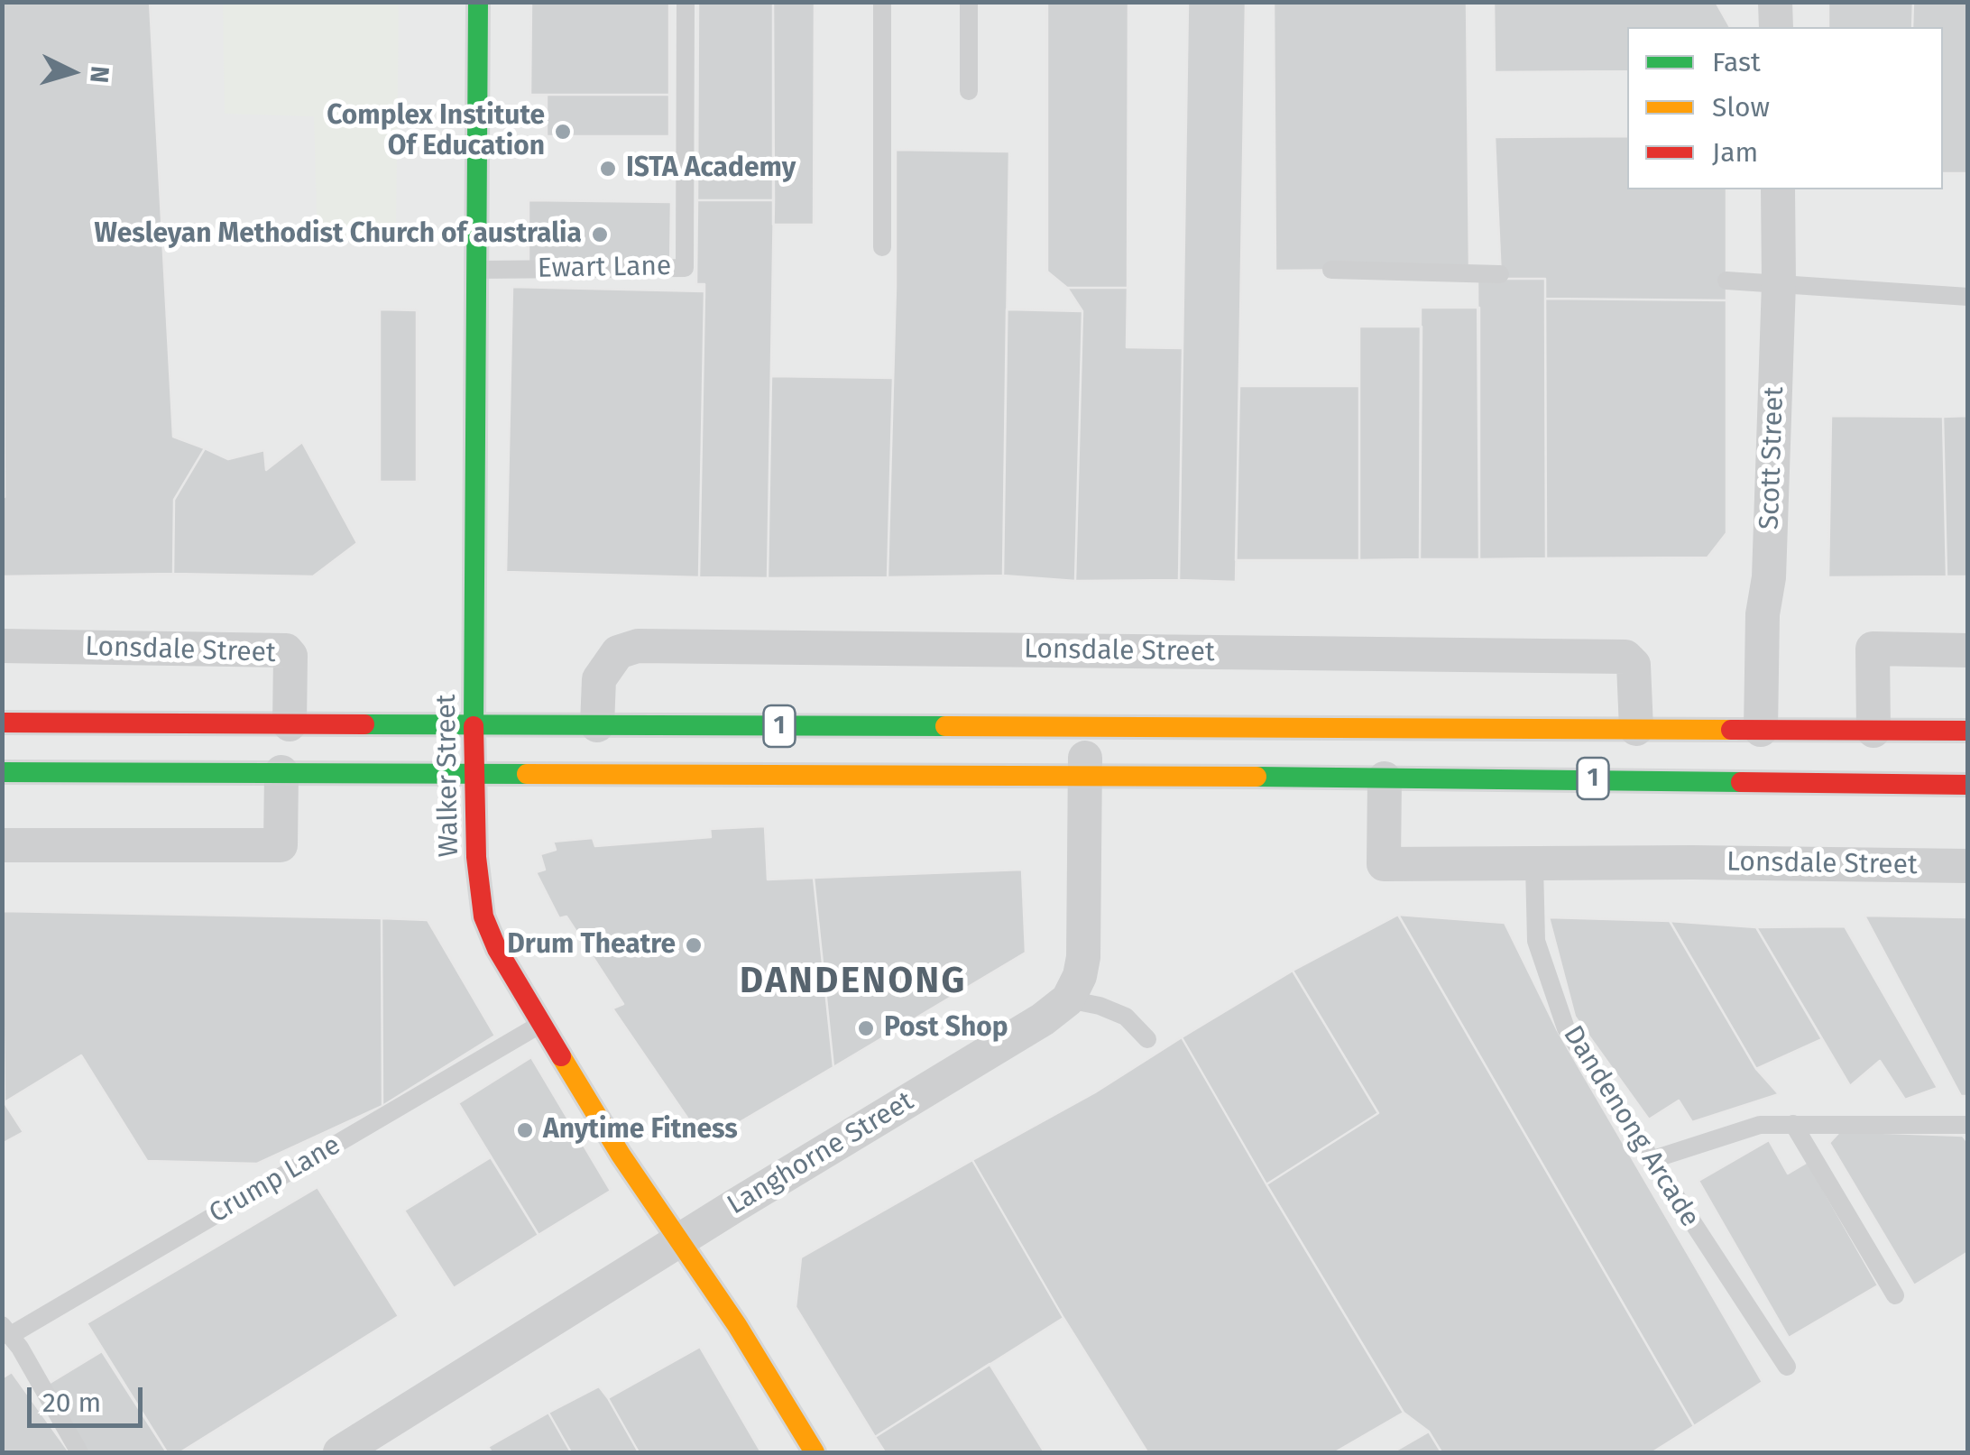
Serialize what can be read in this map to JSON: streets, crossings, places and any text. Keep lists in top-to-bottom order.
{
  "streets": {
    "main road": ["1", "Walker Street"],
    "street": ["Scott Street", "Lonsdale Street", "Langhorne Street"],
    "lane": ["Ewart Lane", "Dandenong Arcade", "Crump Lane"]
  },
  "crossings": [
    ["Ewart Lane", "Walker Street"],
    ["Scott Street", "1"],
    ["Lonsdale Street", "1"],
    ["Lonsdale Street", "Dandenong Arcade"],
    ["1", "Walker Street"],
    ["Walker Street", "Langhorne Street"],
    ["Walker Street", "Crump Lane"]
  ],
  "districts": ["DANDENONG"],
  "places": [
    "Complex Institute Of Education",
    "ISTA Academy",
    "Wesleyan Methodist Church of australia",
    "Drum Theatre",
    "Post Shop",
    "Anytime Fitness"
  ],
  "legend": ["Fast", "Slow", "Jam"],
  "scale_bar": "20 m",
  "north": "right"
}
